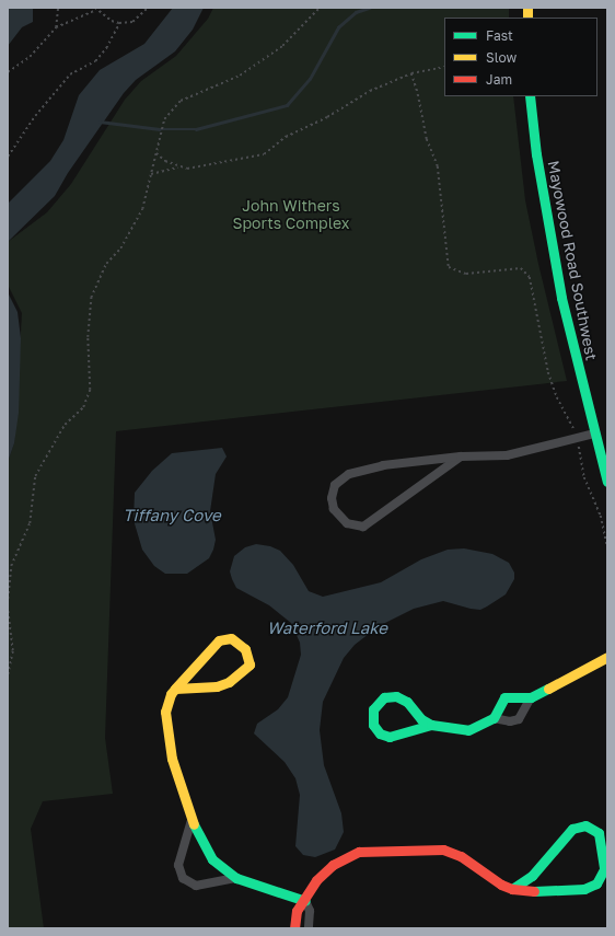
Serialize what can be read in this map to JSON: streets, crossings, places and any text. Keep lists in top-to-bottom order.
{
  "streets": {
    "street": ["Mayowood Road Southwest"]
  },
  "water": ["Tiffany Cove", "Waterford Lake"],
  "parks": ["John Withers Sports Complex"],
  "legend": ["Fast", "Slow", "Jam"]
}
